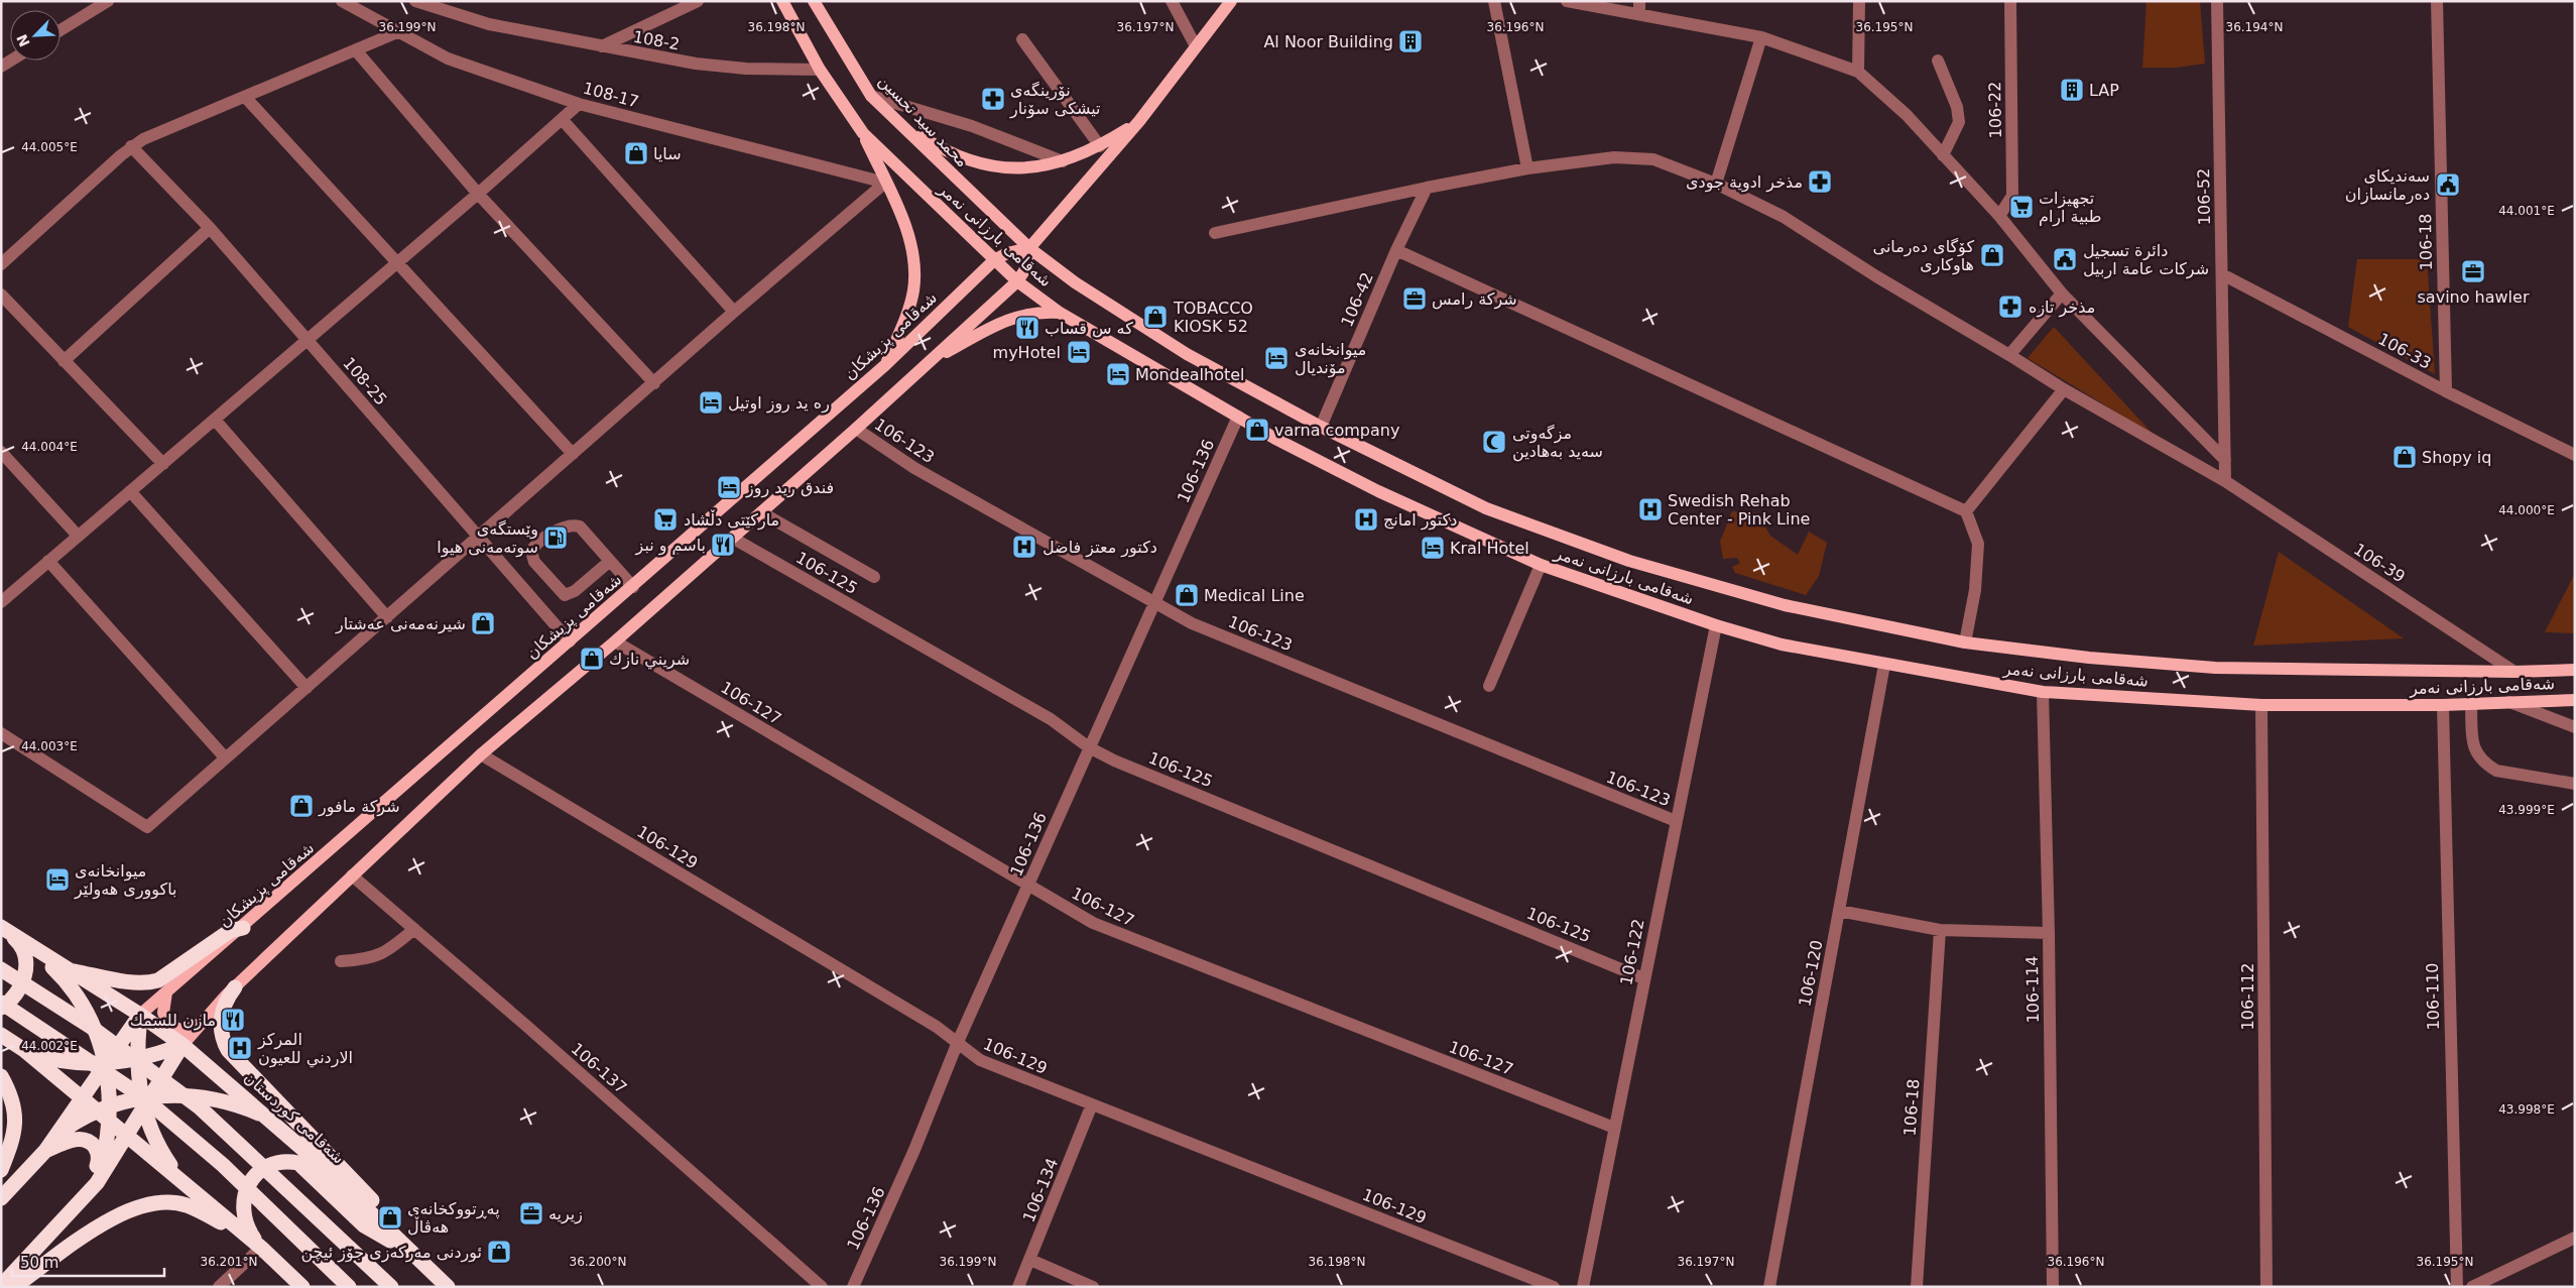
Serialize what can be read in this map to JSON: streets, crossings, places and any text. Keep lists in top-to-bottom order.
{
  "streets": {
    "highway": ["شەقامی کوردستان"],
    "main road": ["محمد سید تحسین", "شەقامی بارزانی نەمر", "شەقامی پزیشکان"],
    "street": [
      "108-2",
      "108-17",
      "106-22",
      "106-52",
      "106-18",
      "106-42",
      "106-33",
      "108-25",
      "106-123",
      "106-136",
      "106-39",
      "106-125",
      "106-127",
      "106-129",
      "106-122",
      "106-120",
      "106-114",
      "106-112",
      "106-110",
      "106-137",
      "106-134"
    ]
  },
  "crossings": [
    ["108-2", "شەقامی بارزانی نەمر"],
    ["محمد سید تحسین", "شەقامی بارزانی نەمر"],
    ["محمد سید تحسین", "شەقامی پزیشکان"],
    ["106-52", "106-33"],
    ["106-52", "106-39"],
    ["شەقامی بارزانی نەمر", "106-42"],
    ["شەقامی بارزانی نەمر", "شەقامی پزیشکان"],
    ["شەقامی بارزانی نەمر", "106-136"],
    ["شەقامی بارزانی نەمر", "106-39"],
    ["شەقامی بارزانی نەمر", "106-122"],
    ["شەقامی بارزانی نەمر", "106-120"],
    ["شەقامی بارزانی نەمر", "106-114"],
    ["شەقامی بارزانی نەمر", "106-112"],
    ["شەقامی بارزانی نەمر", "106-110"],
    ["106-18", "106-33"],
    ["106-42", "106-39"],
    ["شەقامی پزیشکان", "108-25"],
    ["شەقامی پزیشکان", "شەقامی کوردستان"],
    ["106-123", "106-136"],
    ["106-123", "106-122"],
    ["106-136", "106-125"],
    ["106-136", "106-127"],
    ["106-136", "106-129"],
    ["106-125", "106-122"],
    ["106-127", "106-122"],
    ["106-129", "106-134"]
  ],
  "places": {
    "building": ["Al Noor Building", "LAP"],
    "pharmacy": ["نۆرینگەی تیشکی سۆنار", "مذخر ادوية جودى", "مذخر تازه"],
    "shop": [
      "سايا",
      "کۆگای دەرمانی هاوکاری",
      "TOBACCO KIOSK 52",
      "varna company",
      "Shopy iq",
      "Medical Line",
      "شیرنەمەنی عەشتار",
      "شريني نازك",
      "شركة مافور",
      "پەڕتووکخانەی هەڤاڵ",
      "ئوردنی مەرکەزی جۆز ئیچن"
    ],
    "public building": ["سەندیکای دەرمانسازان", "دائرة تسجيل شركات عامة اربيل"],
    "supermarket": ["تجهيزات طبية ارام", "مارکێتی دڵشاد"],
    "office": ["savino hawler", "شركة رامس", "زیریە"],
    "restaurant": ["كه س قساب", "باسم و نبز", "مازن للسمك"],
    "hotel": [
      "myHotel",
      "میوانخانەی مۆندیال",
      "Mondealhotel",
      "ره يد روز اوتيل",
      "فندق ريد روز",
      "Kral Hotel",
      "میوانخانەی باکووری هەولێر"
    ],
    "mosque": ["مزگەوتی سەید بەهادین"],
    "hospital": [
      "Swedish Rehab Center - Pink Line",
      "دكتور امانج",
      "دكتور معتز فاضل",
      "المركز الاردني للعيون"
    ],
    "fuel station": ["وێستگەی سوتەمەنی هیوا"]
  },
  "scale_bar": "50 m",
  "north": "bottom left",
  "coordinates": [
    "36.199°N",
    "36.198°N",
    "36.197°N",
    "36.196°N",
    "36.195°N",
    "36.194°N",
    "44.005°E",
    "44.001°E",
    "44.004°E",
    "44.000°E",
    "44.003°E",
    "43.999°E",
    "44.002°E",
    "43.998°E",
    "36.201°N",
    "36.200°N"
  ]
}
